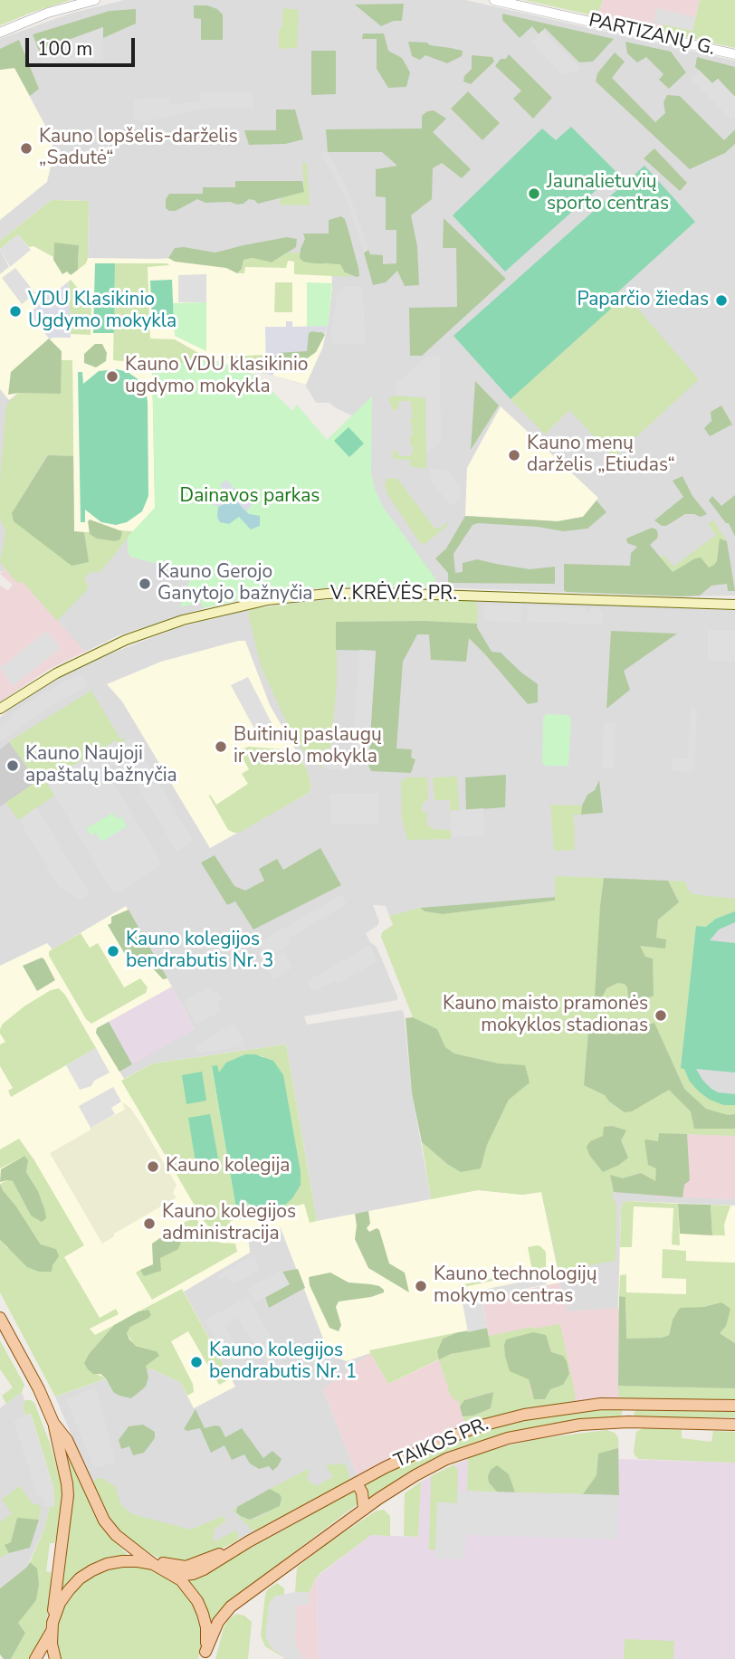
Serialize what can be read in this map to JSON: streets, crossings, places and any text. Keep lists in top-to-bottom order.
{
  "streets": {
    "main road": ["V. KRĖVĖS PR.", "TAIKOS PR."],
    "street": ["PARTIZANŲ G."]
  },
  "parks": ["Dainavos parkas"],
  "places": [
    "Kauno lopšelis-darželis „Sadutė“",
    "Jaunalietuvių sporto centras",
    "Paparčio žiedas",
    "VDU Klasikinio Ugdymo mokykla",
    "Kauno VDU klasikinio ugdymo mokykla",
    "Kauno menų darželis „Etiudas“",
    "Kauno Gerojo Ganytojo bažnyčia",
    "Buitinių paslaugų ir verslo mokykla",
    "Kauno Naujoji apaštalų bažnyčia",
    "Kauno kolegijos bendrabutis Nr. 3",
    "Kauno maisto pramonės mokyklos stadionas",
    "Kauno kolegija",
    "Kauno kolegijos administracija",
    "Kauno technologijų mokymo centras",
    "Kauno kolegijos bendrabutis Nr. 1"
  ],
  "scale_bar": "100 m"
}
